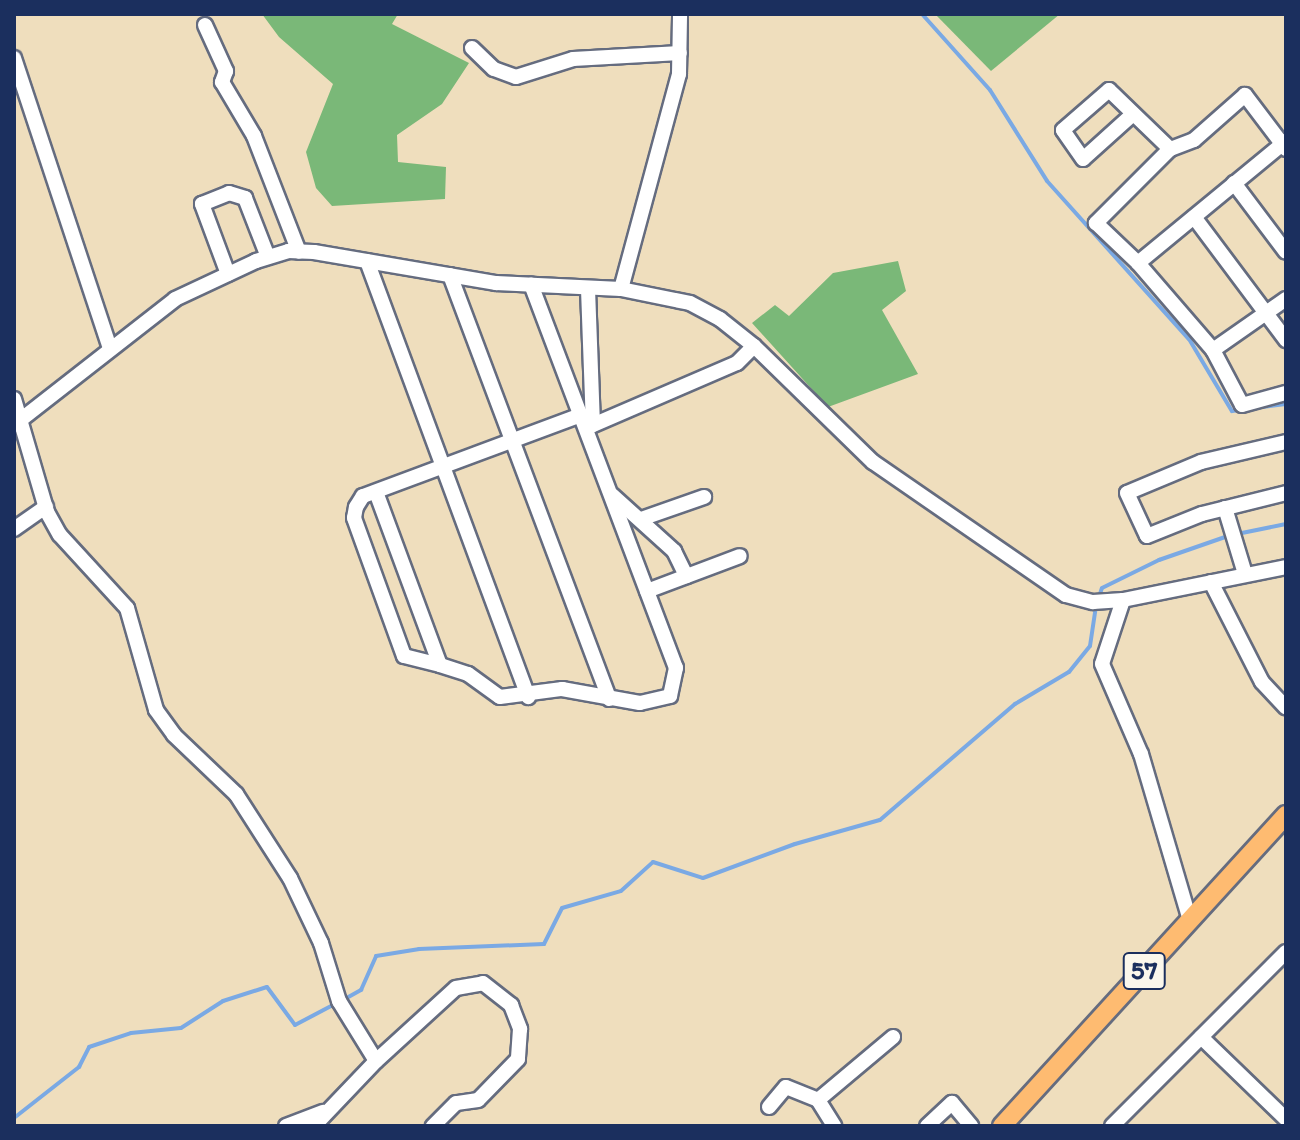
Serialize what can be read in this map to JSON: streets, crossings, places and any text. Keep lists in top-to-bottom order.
{
  "streets": {
    "main road": ["57"]
  }
}
